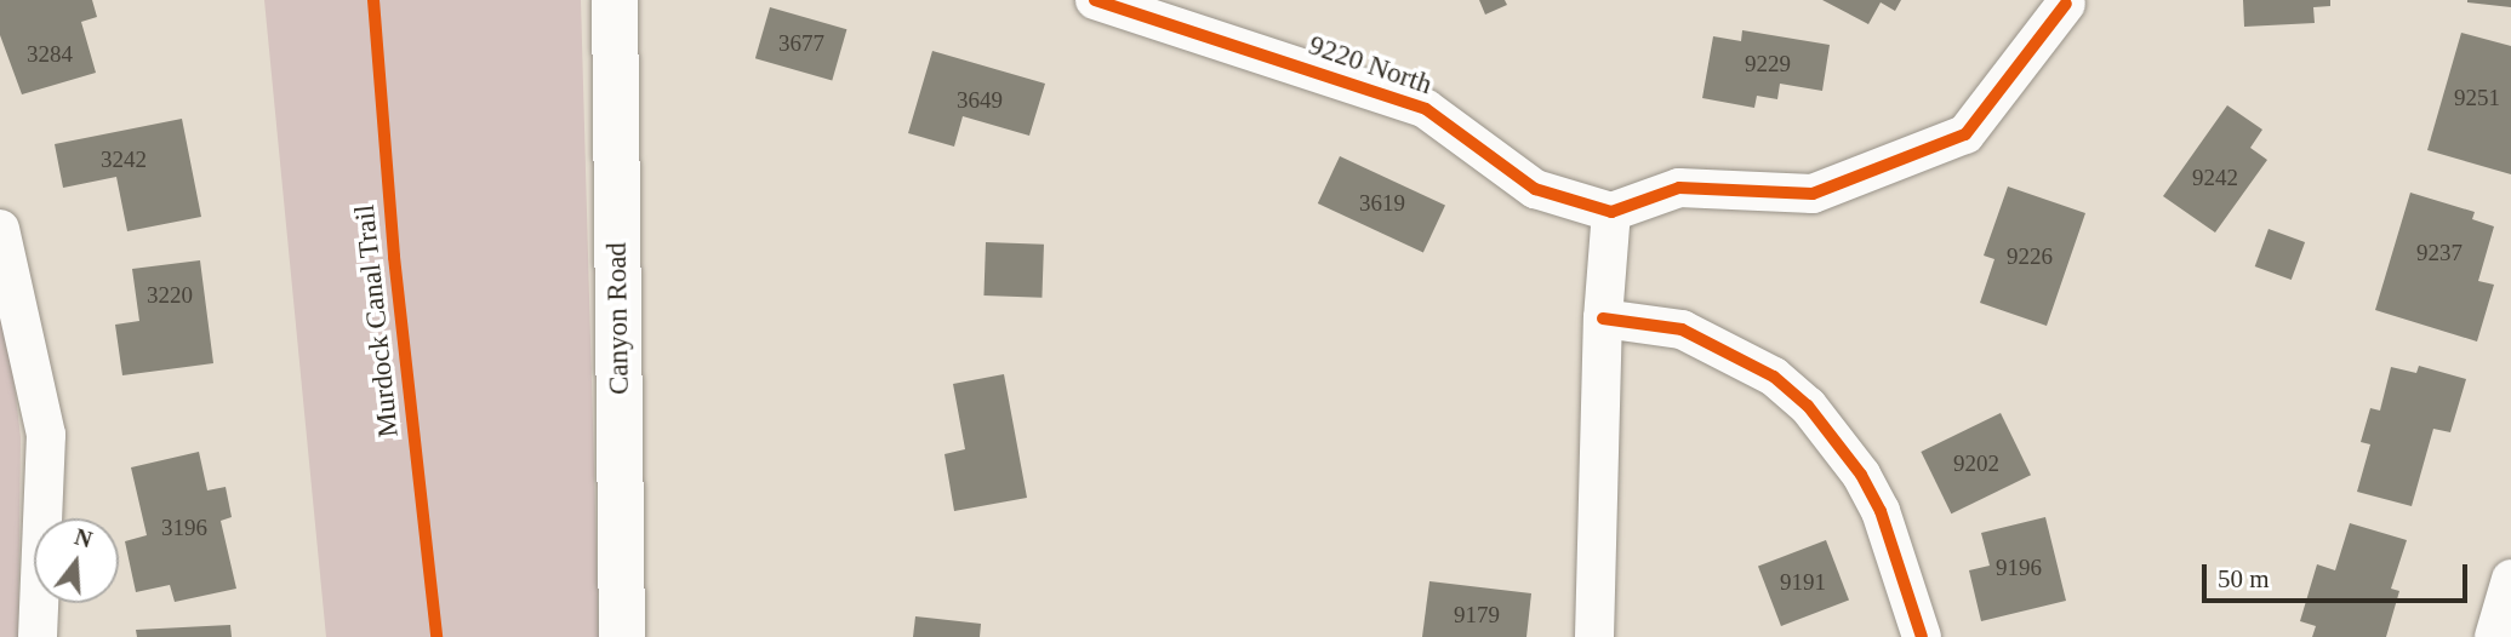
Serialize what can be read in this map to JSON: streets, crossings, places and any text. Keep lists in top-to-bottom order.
{
  "streets": {
    "main road": ["Canyon Road"],
    "street": ["9220 North"],
    "cycle path": ["Murdock Canal Trail"]
  },
  "house_numbers": [
    "3677",
    "3284",
    "9229",
    "9251",
    "3649",
    "3242",
    "9242",
    "3619",
    "9237",
    "9226",
    "3220",
    "9202",
    "3196",
    "9196",
    "9191",
    "9179"
  ],
  "scale_bar": "50 m",
  "north": "top"
}
